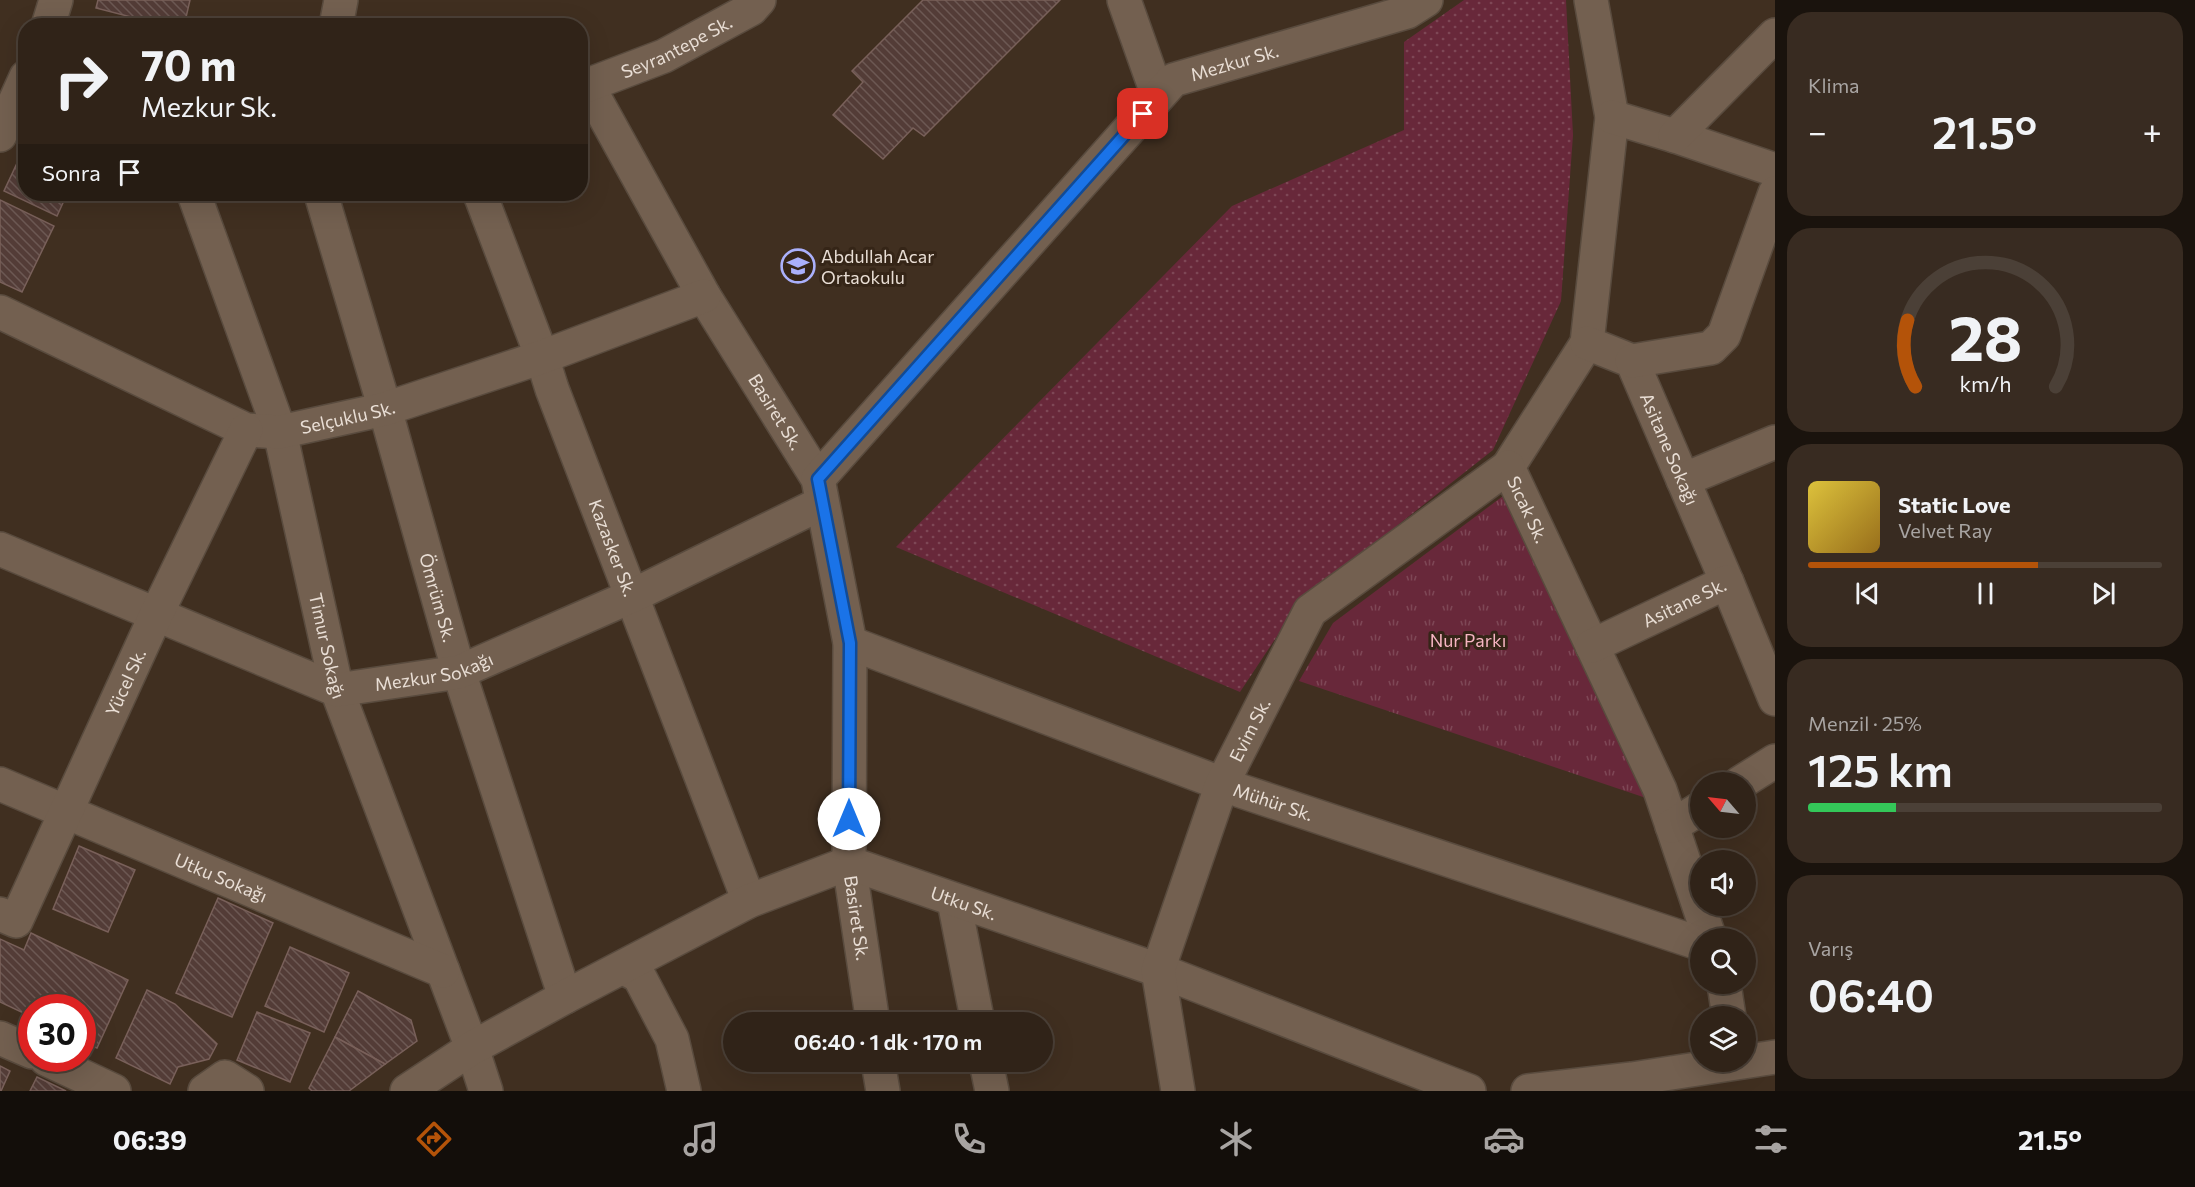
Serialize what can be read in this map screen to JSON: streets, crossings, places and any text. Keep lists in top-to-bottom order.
{
  "streets": {
    "street": [
      "Seyrantepe Sk.",
      "Mezkur Sk.",
      "Basiret Sk.",
      "Selçuklu Sk.",
      "Asitane Sokağı",
      "Sıcak Sk.",
      "Kazasker Sk.",
      "Ömrüm Sk.",
      "Asitane Sk.",
      "Timur Sokağı",
      "Mezkur Sokağı",
      "Yücel Sk.",
      "Evim Sk.",
      "Mühür Sk.",
      "Utku Sokağı",
      "Utku Sk."
    ]
  },
  "crossings": [
    ["Mezkur Sk.", "Basiret Sk."],
    ["Mezkur Sk.", "Mezkur Sokağı"],
    ["Basiret Sk.", "Selçuklu Sk."],
    ["Basiret Sk.", "Mezkur Sokağı"],
    ["Basiret Sk.", "Mühür Sk."],
    ["Basiret Sk.", "Utku Sk."],
    ["Selçuklu Sk.", "Kazasker Sk."],
    ["Selçuklu Sk.", "Ömrüm Sk."],
    ["Selçuklu Sk.", "Timur Sokağı"],
    ["Selçuklu Sk.", "Yücel Sk."],
    ["Asitane Sokağı", "Asitane Sk."],
    ["Sıcak Sk.", "Asitane Sk."],
    ["Sıcak Sk.", "Evim Sk."],
    ["Kazasker Sk.", "Mezkur Sokağı"],
    ["Ömrüm Sk.", "Mezkur Sokağı"],
    ["Timur Sokağı", "Mezkur Sokağı"],
    ["Timur Sokağı", "Utku Sokağı"],
    ["Yücel Sk.", "Utku Sokağı"],
    ["Evim Sk.", "Mühür Sk."],
    ["Evim Sk.", "Utku Sk."]
  ],
  "parks": ["Nur Parkı"],
  "places": {
    "school or university": ["Abdullah Acar Ortaokulu"]
  },
  "north": "top left",
  "page": {
    "tile": [
      "Klima",
      ["Menzil · 25%", "125 km"],
      ["Varış", "06:40"]
    ],
    "turn": ["70 m", "Mezkur Sk."],
    "heat": ["−", "21.5°", "+"],
    "then": "Sonra",
    "song": ["Static Love", "Velvet Ray"],
    "limit": "30",
    "trip": "06:40 · 1 dk · 170 m",
    "tabs": ["06:39", "21.5°"],
    "gauge": ["28", "km/h"]
  }
}
